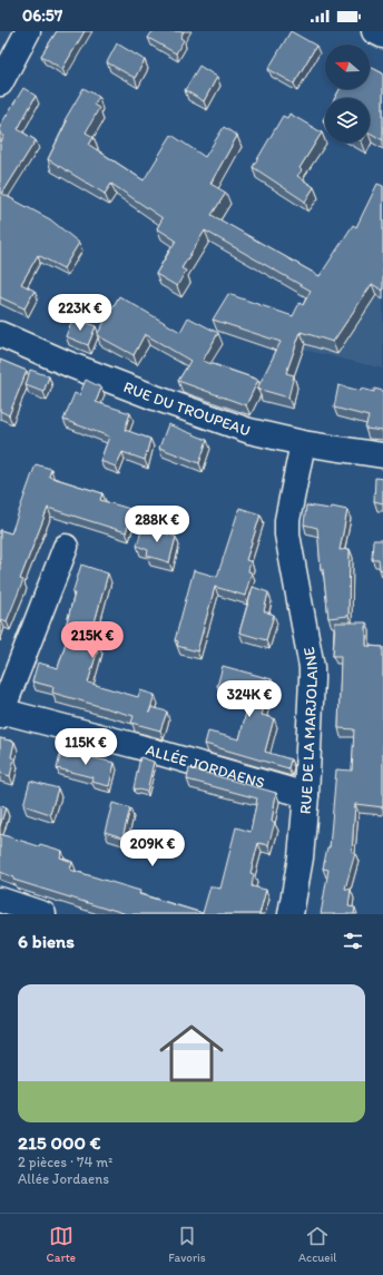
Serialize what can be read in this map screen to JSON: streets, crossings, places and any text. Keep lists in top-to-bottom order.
{
  "streets": {
    "street": ["RUE DU TROUPEAU", "RUE DE LA MARJOLAINE", "ALLÉE JORDAENS"]
  },
  "crossings": [
    ["RUE DU TROUPEAU", "RUE DE LA MARJOLAINE"],
    ["RUE DE LA MARJOLAINE", "ALLÉE JORDAENS"]
  ],
  "north": "left",
  "page": {
    "status": "06:57",
    "price": [
      "223K €",
      "288K €",
      "215K €",
      "324K €",
      "115K €",
      "209K €"
    ],
    "heading": "6 biens",
    "list": [
      {
        "name": "215 000 €",
        "note": "2 pièces · 74 m² · Allée Jordaens"
      }
    ],
    "tabs": ["Carte", "Favoris", "Accueil"]
  }
}
